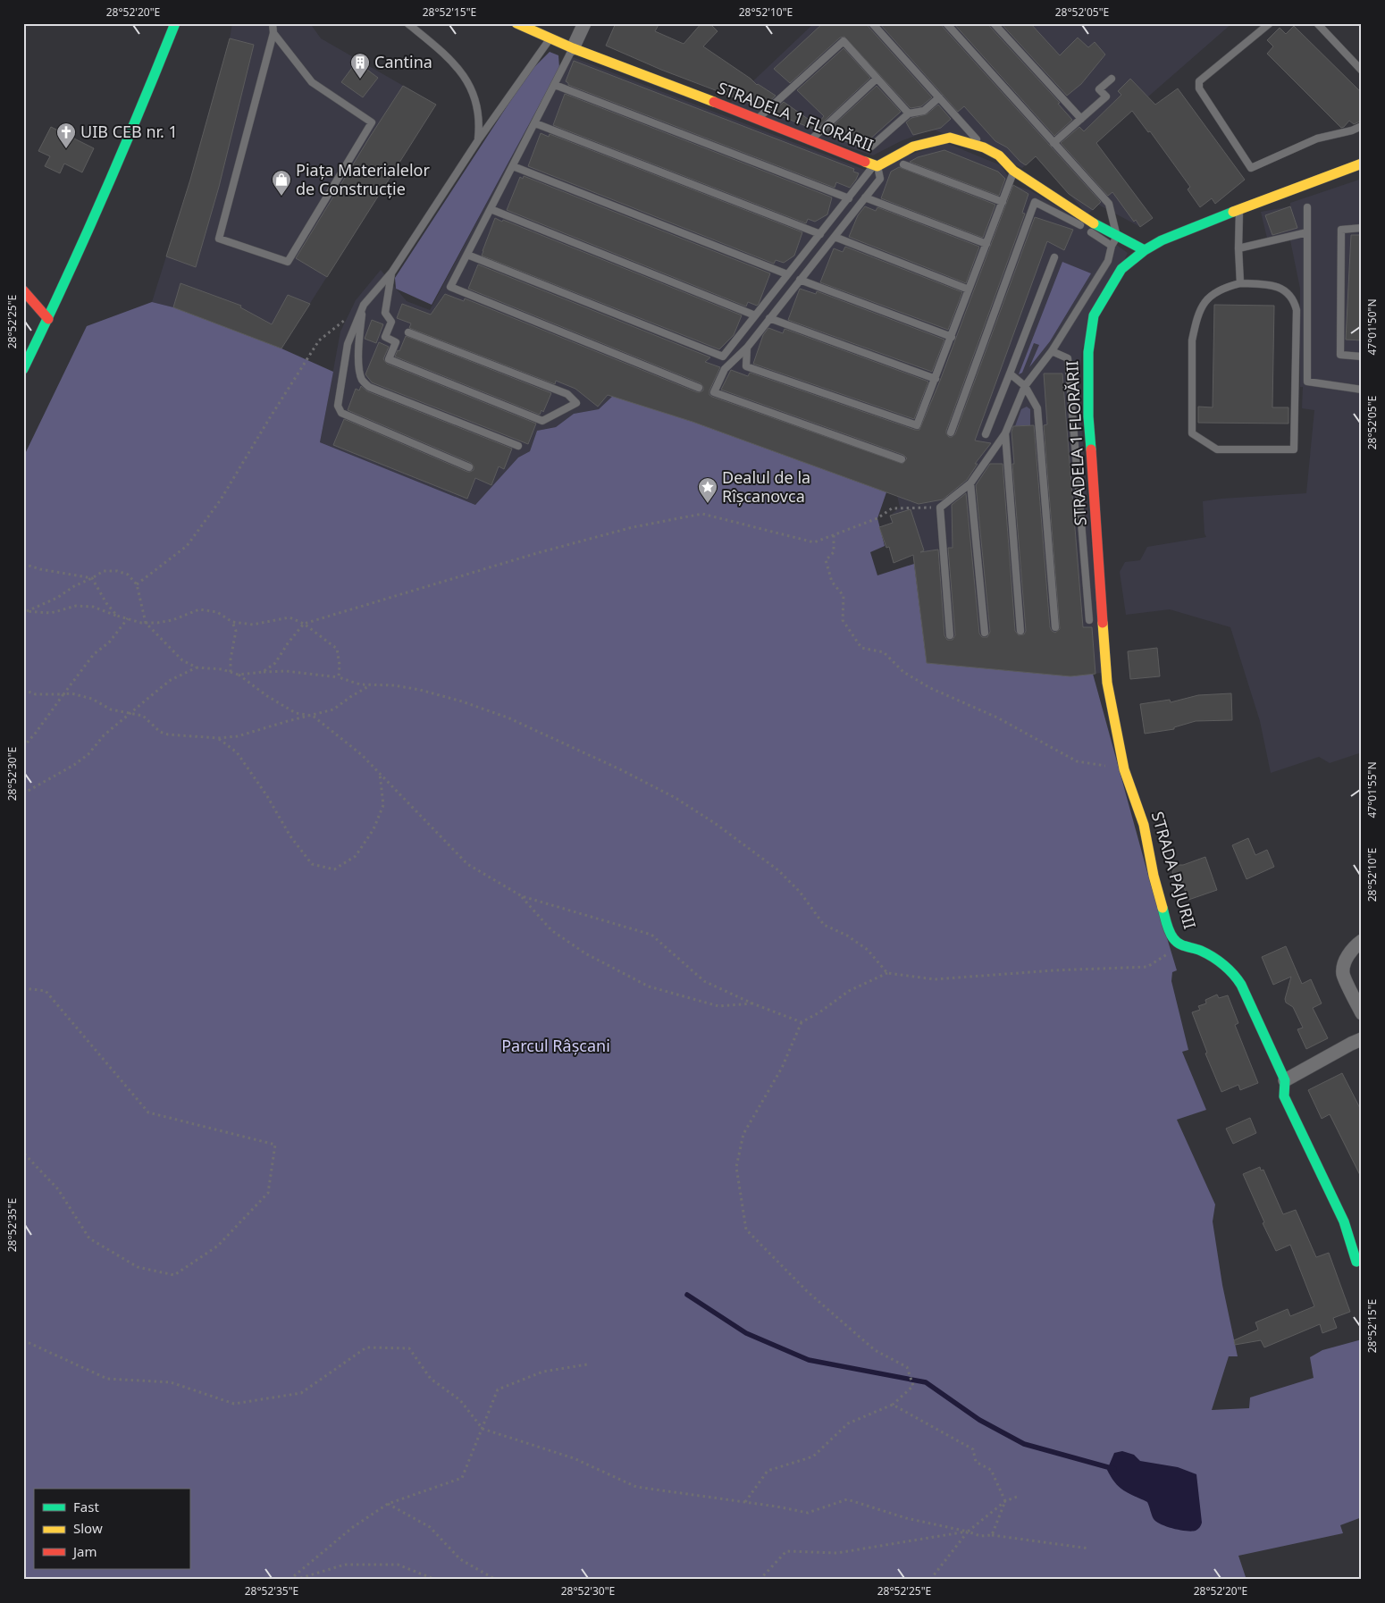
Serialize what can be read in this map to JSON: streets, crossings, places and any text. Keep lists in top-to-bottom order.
{
  "streets": {
    "street": ["STRADELA 1 FLORĂRII", "STRADA PAJURII"]
  },
  "crossings": [
    ["STRADELA 1 FLORĂRII", "STRADA PAJURII"]
  ],
  "parks": ["Parcul Râșcani"],
  "places": {
    "building": ["Cantina"],
    "church": ["UIB CEB nr. 1"],
    "shop": ["Piața Materialelor de Construcție"],
    "place": ["Dealul de la Rîșcanovca"]
  },
  "legend": ["Fast", "Slow", "Jam"],
  "coordinates": [
    "28°52'20\"E",
    "28°52'15\"E",
    "28°52'10\"E",
    "28°52'05\"E",
    "28°52'25\"E",
    "47°01'50\"N",
    "28°52'30\"E",
    "47°01'55\"N",
    "28°52'35\"E"
  ]
}
